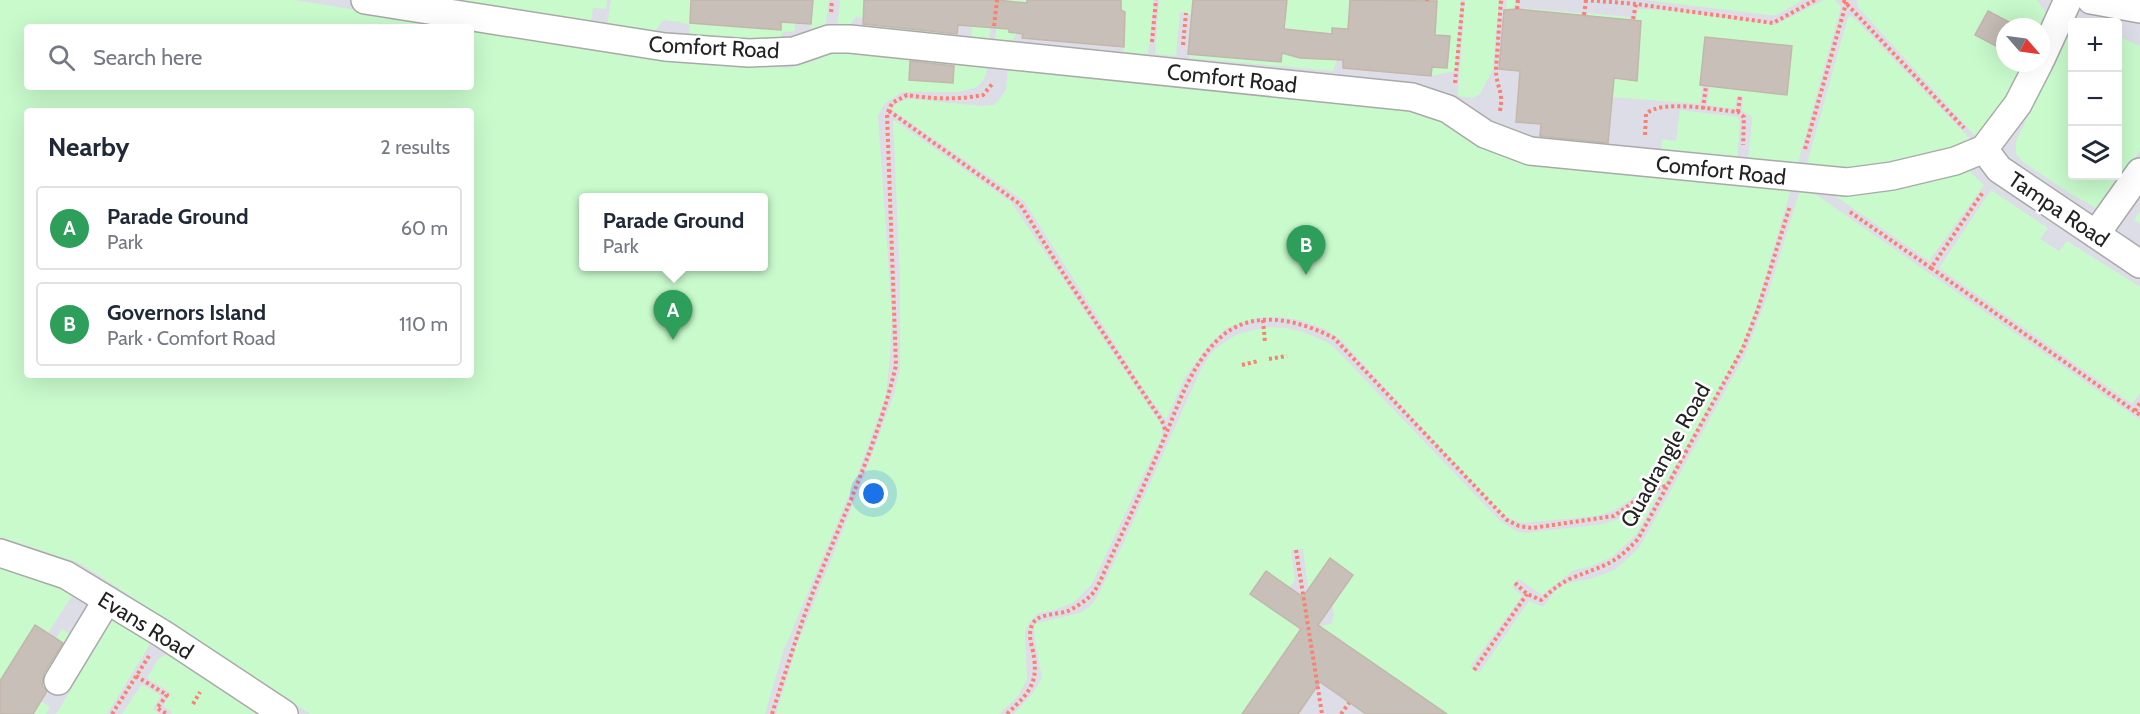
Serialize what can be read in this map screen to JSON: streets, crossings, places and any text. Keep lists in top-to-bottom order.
{
  "streets": {
    "street": ["Comfort Road", "Tampa Road", "Evans Road"],
    "path": ["Quadrangle Road"]
  },
  "crossings": [
    ["Comfort Road", "Tampa Road"],
    ["Comfort Road", "Quadrangle Road"]
  ],
  "north": "bottom right",
  "page": {
    "map_buttons": ["+", "−"],
    "search": "Search here",
    "heading": ["Nearby", "2 results"],
    "list": [
      {
        "mark": "A",
        "name": "Parade Ground",
        "note": "Park",
        "value": "60 m"
      },
      {
        "mark": "B",
        "name": "Governors Island",
        "note": "Park · Comfort Road",
        "value": "110 m"
      }
    ],
    "popup": ["Parade Ground", "Park"],
    "pins": ["B", "A"]
  }
}
